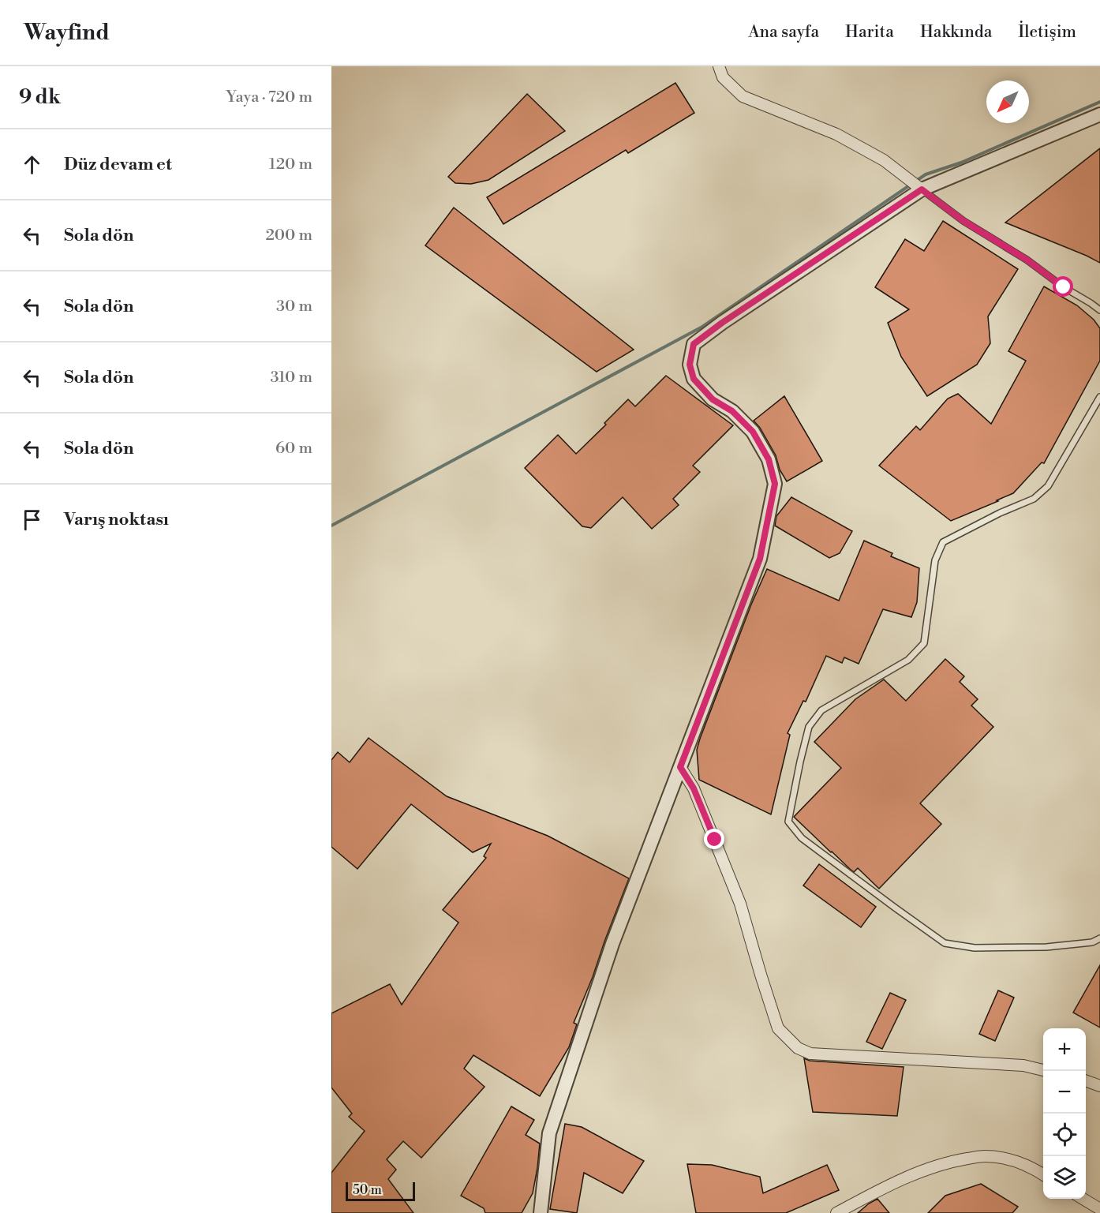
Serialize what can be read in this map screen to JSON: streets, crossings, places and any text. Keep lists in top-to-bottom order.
{
  "scale_bar": "50 m",
  "north": "bottom left",
  "page": {
    "header": "Wayfind",
    "nav": [
      "Ana sayfa",
      "Harita",
      "Hakkında",
      "İletişim"
    ],
    "heading": ["9 dk", "Yaya · 720 m"],
    "list": [
      ["Düz devam et", "120 m"],
      ["Sola dön", "200 m"],
      ["Sola dön", "30 m"],
      ["Sola dön", "310 m"],
      ["Sola dön", "60 m"],
      "Varış noktası"
    ],
    "map_buttons": ["+", "−"],
    "scale": "50 m"
  }
}
